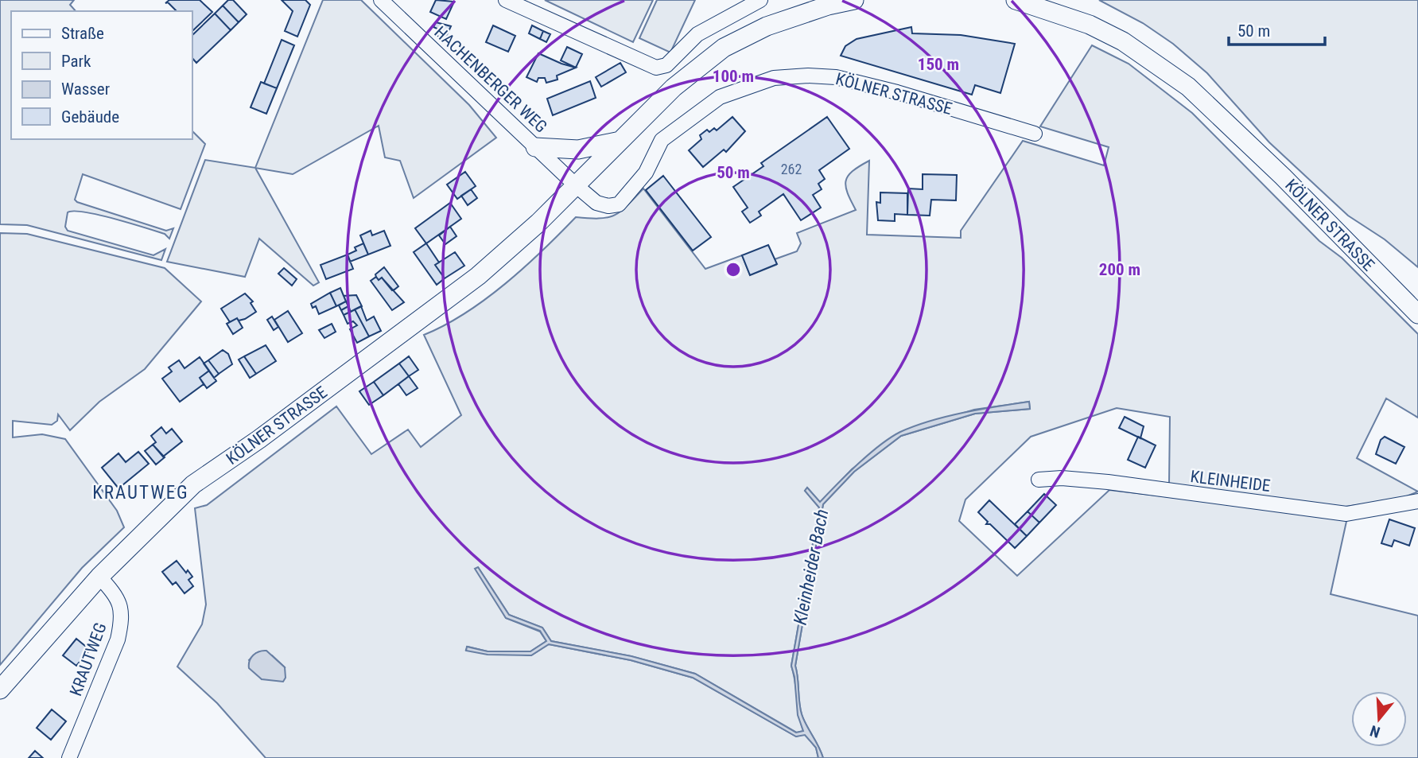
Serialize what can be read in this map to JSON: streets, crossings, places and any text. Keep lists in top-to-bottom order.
{
  "streets": {
    "main road": ["KÖLNER STRASSE"],
    "street": ["HACHENBERGER WEG", "KLEINHEIDE", "KRAUTWEG"]
  },
  "crossings": [
    ["HACHENBERGER WEG", "KÖLNER STRASSE"],
    ["KÖLNER STRASSE", "KRAUTWEG"]
  ],
  "districts": ["KRAUTWEG"],
  "water": ["Kleinheider Bach"],
  "house_numbers": ["262"],
  "legend": [
    "Straße",
    "Park",
    "Wasser",
    "Gebäude"
  ],
  "scale_bar": "50 m",
  "north": "bottom",
  "rings": [
    "150 m",
    "100 m",
    "50 m",
    "200 m"
  ]
}
